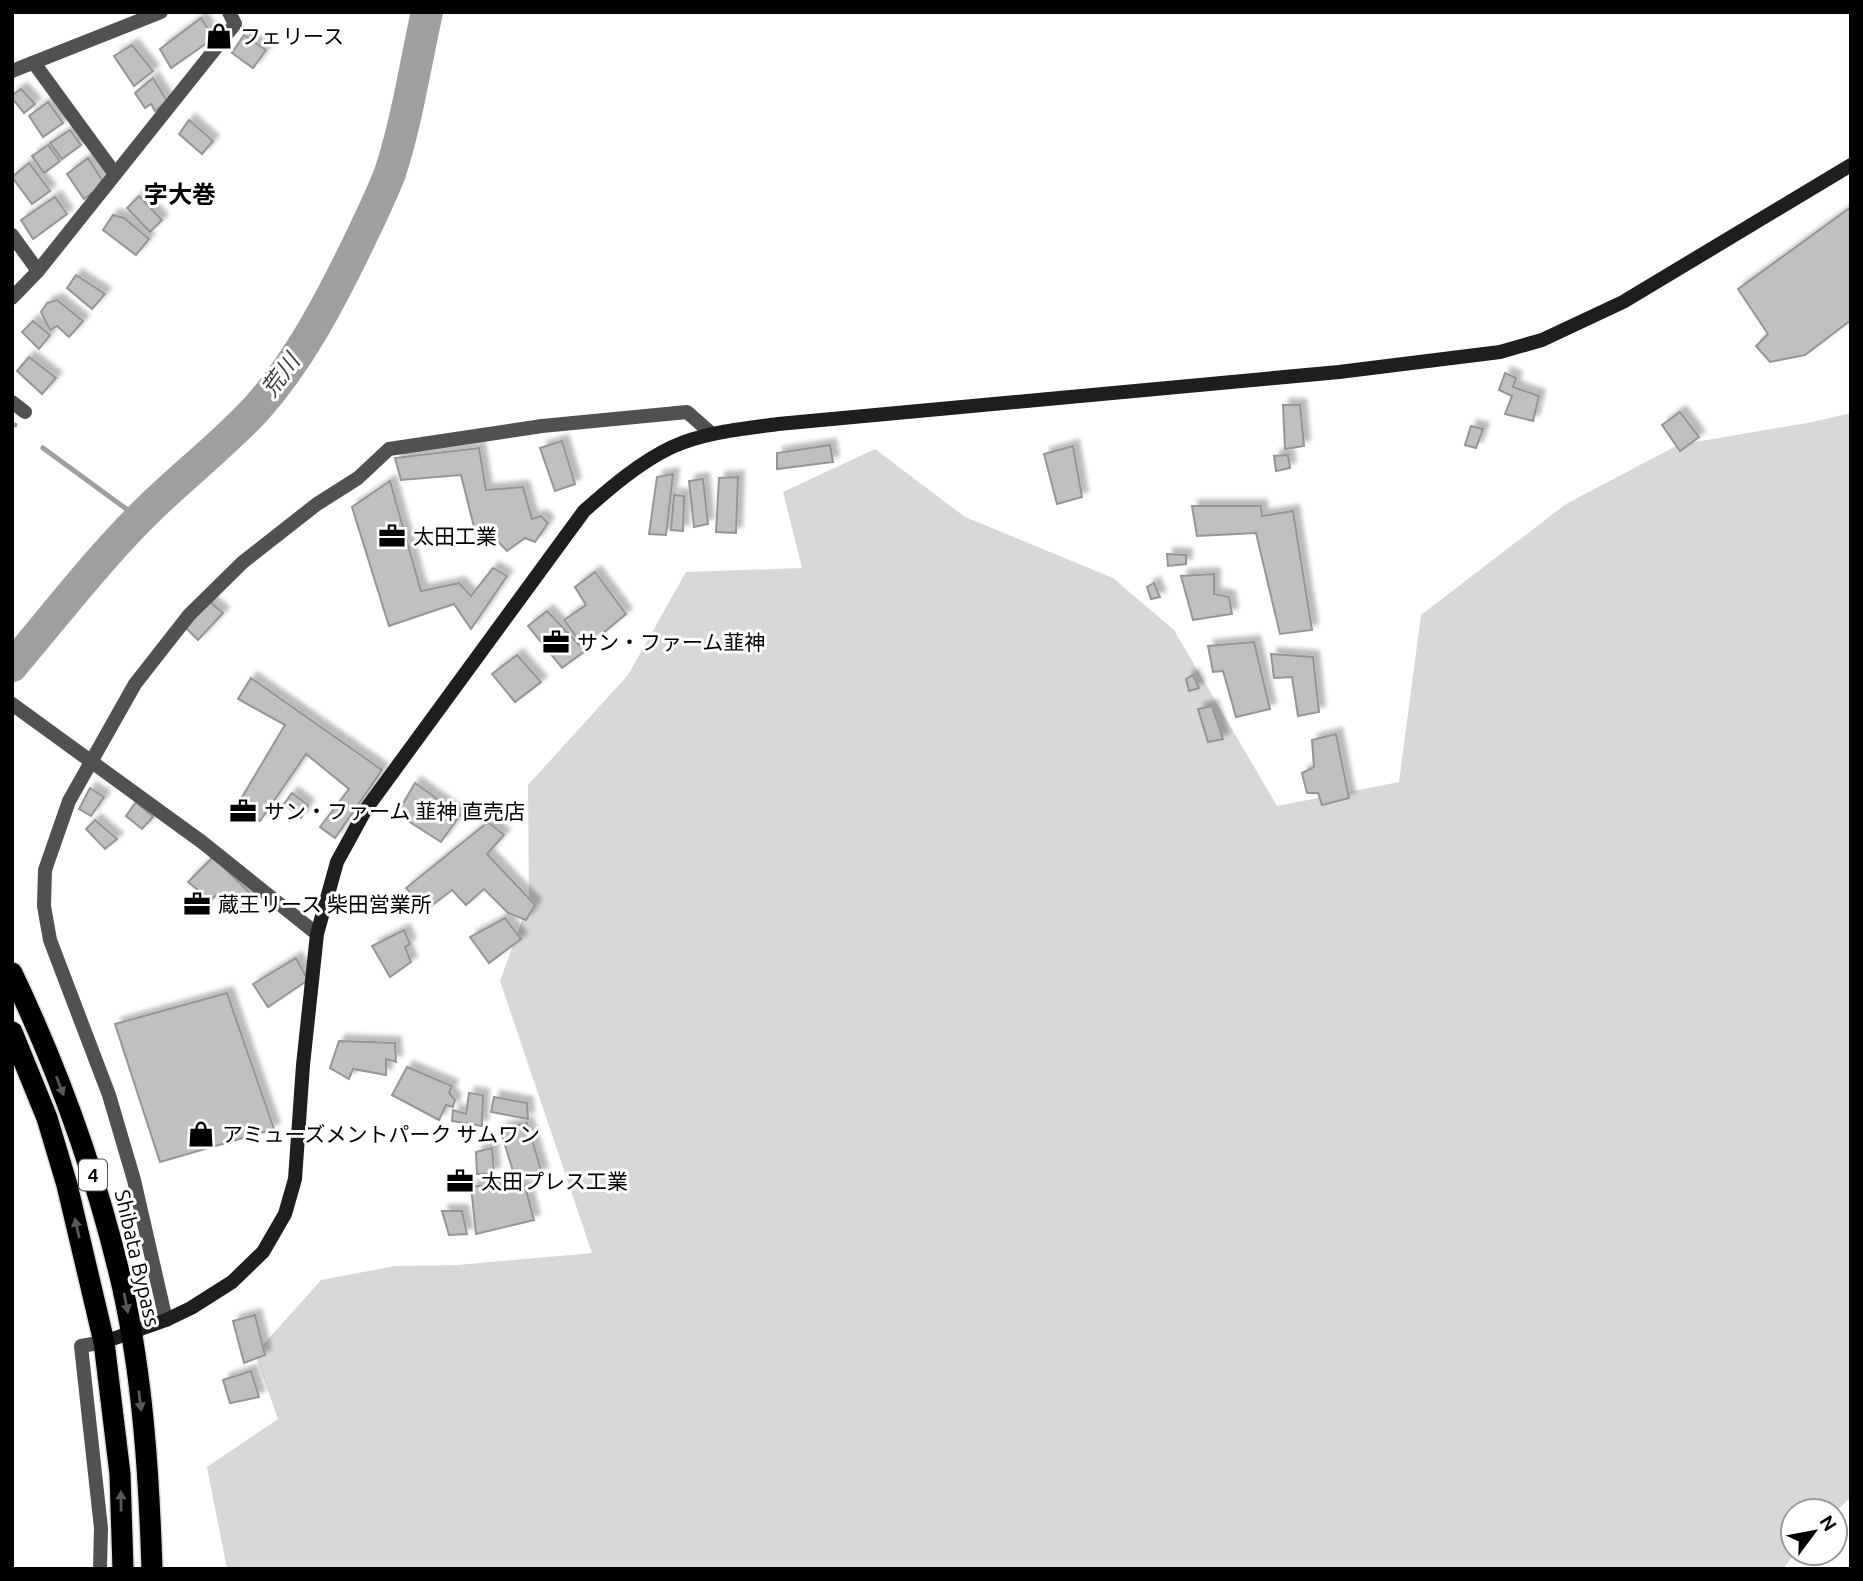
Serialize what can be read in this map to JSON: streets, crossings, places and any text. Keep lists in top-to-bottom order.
{
  "streets": {
    "highway": ["4", "Shibata Bypass"]
  },
  "districts": ["字大巻"],
  "water": ["荒川"],
  "places": {
    "shop": ["フェリース", "アミューズメントパーク サムワン"],
    "office": [
      "太田工業",
      "サン・ファーム韮神",
      "サン・ファーム 韮神 直売店",
      "蔵王リース 柴田営業所",
      "太田プレス工業"
    ]
  },
  "north": "top right"
}
